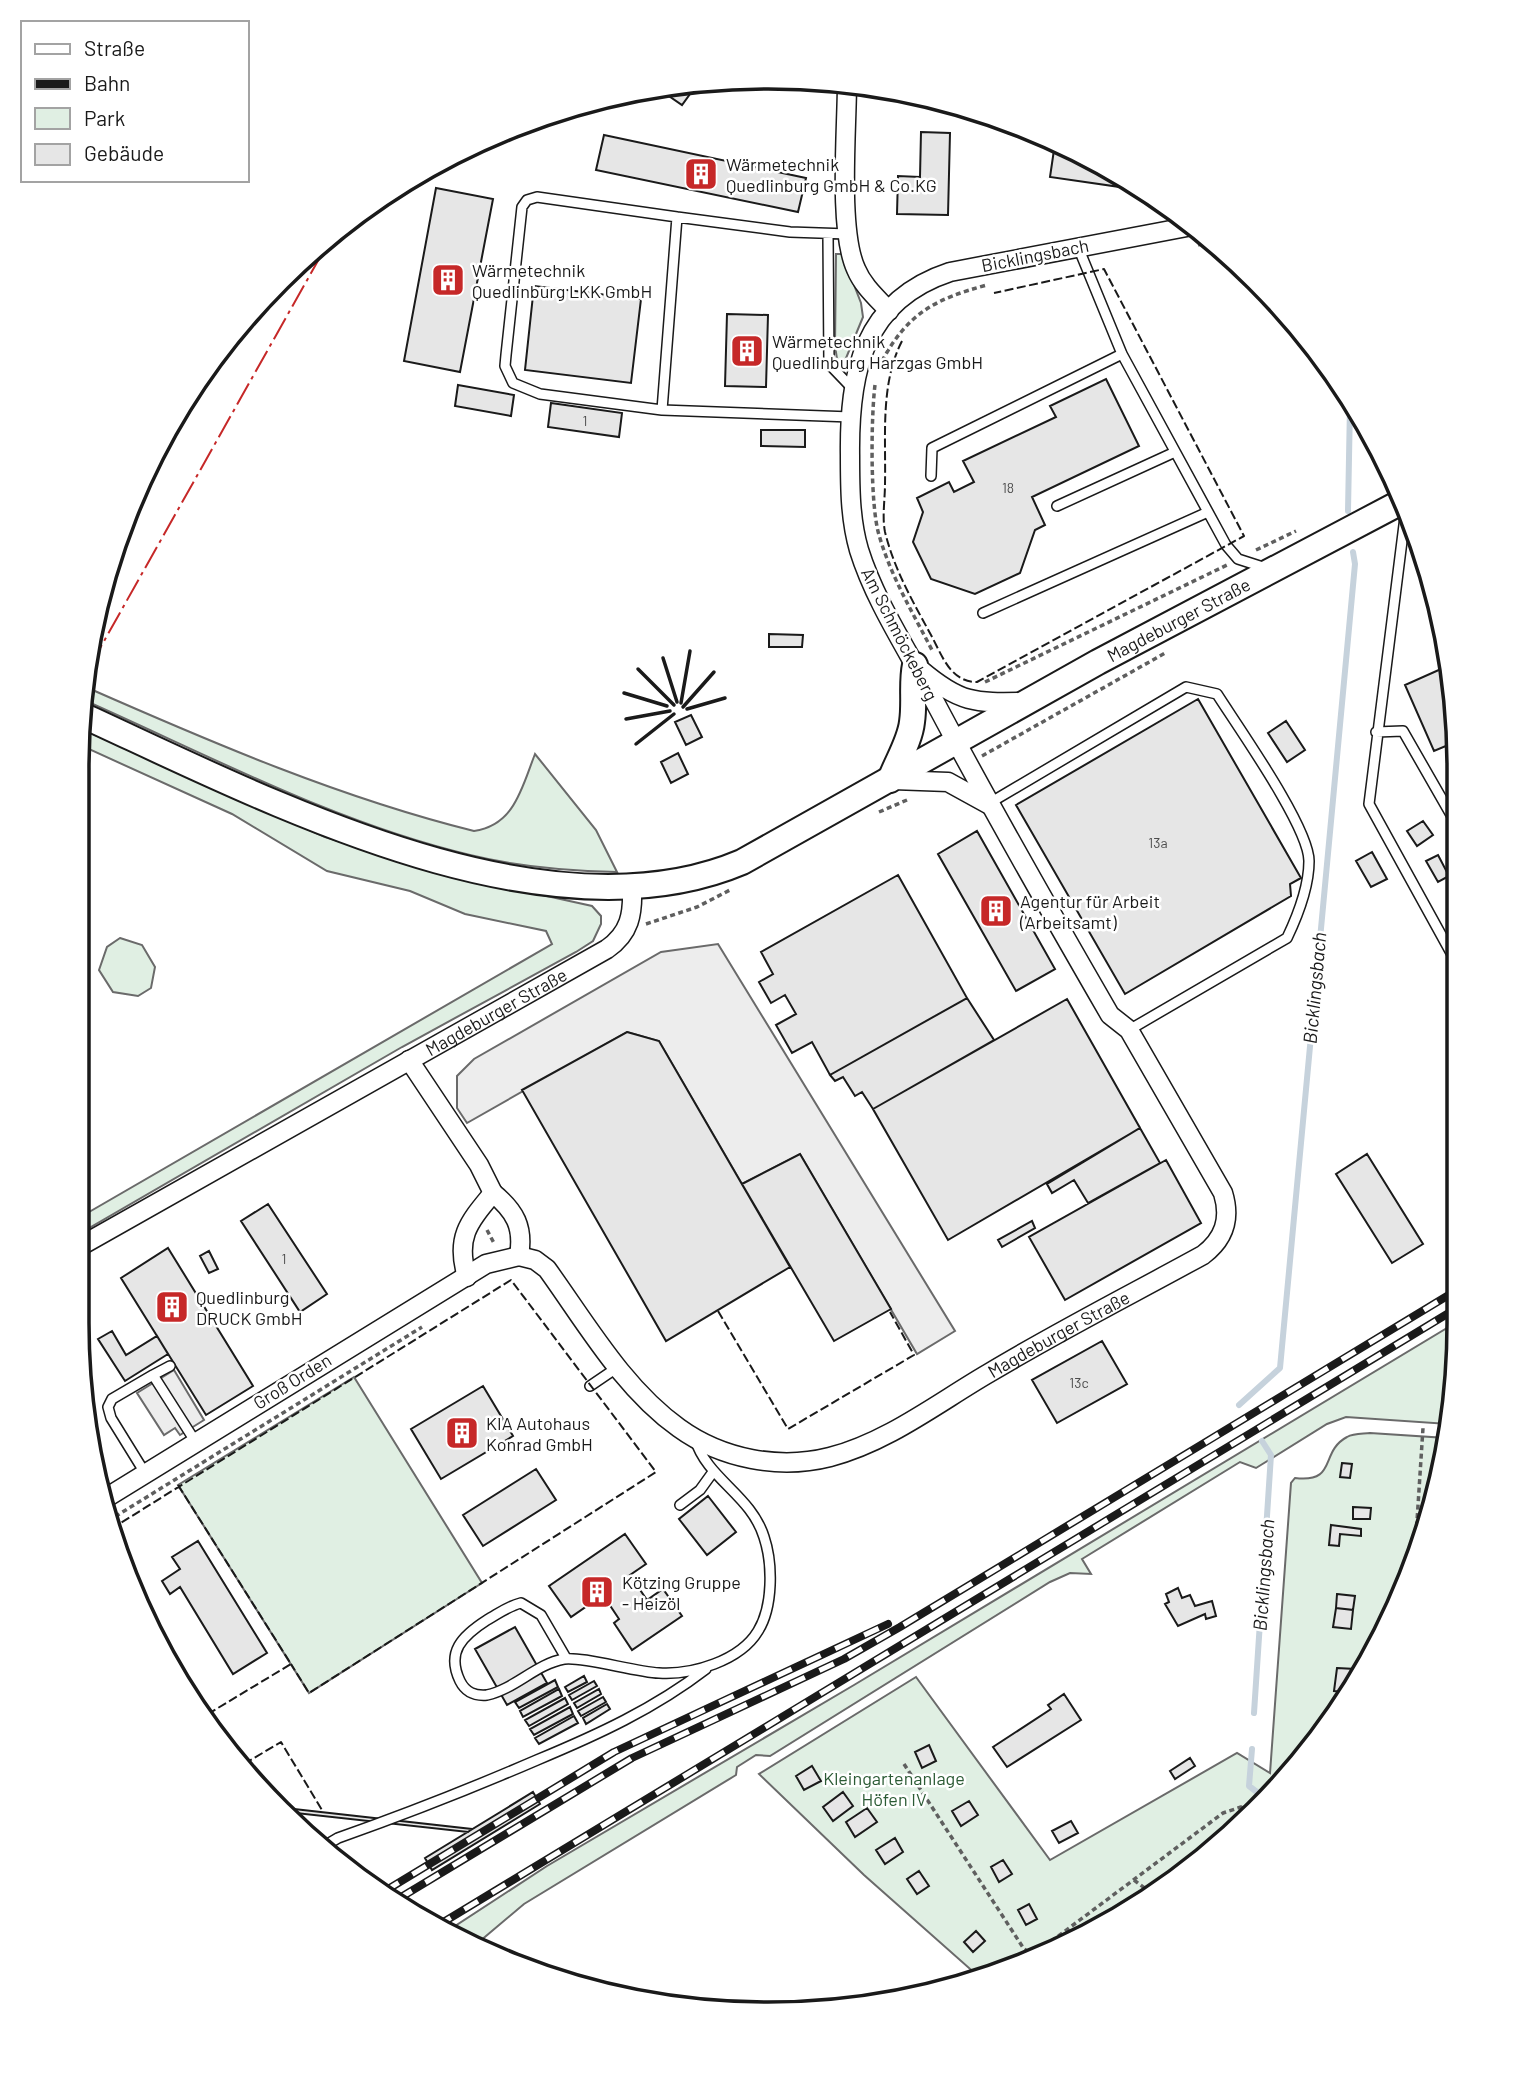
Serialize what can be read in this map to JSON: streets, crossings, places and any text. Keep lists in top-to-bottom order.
{
  "streets": {
    "main road": ["Magdeburger Straße"],
    "street": ["Bicklingsbach", "Am Schmöckeberg", "Groß Orden"]
  },
  "crossings": [
    ["Bicklingsbach", "Am Schmöckeberg"],
    ["Magdeburger Straße", "Am Schmöckeberg"],
    ["Magdeburger Straße", "Groß Orden"]
  ],
  "water": ["Bicklingsbach"],
  "parks": ["Kleingartenanlage Höfen IV"],
  "places": {
    "building": [
      "Wärmetechnik Quedlinburg GmbH & Co.KG",
      "Wärmetechnik Quedlinburg LKK GmbH",
      "Wärmetechnik Quedlinburg Harzgas GmbH",
      "Agentur für Arbeit (Arbeitsamt)",
      "Quedlinburg DRUCK GmbH",
      "KIA Autohaus Konrad GmbH",
      "Kötzing Gruppe - Heizöl"
    ]
  },
  "house_numbers": [
    "1",
    "18",
    "13a",
    "1",
    "13c"
  ],
  "legend": [
    "Straße",
    "Bahn",
    "Park",
    "Gebäude"
  ]
}
